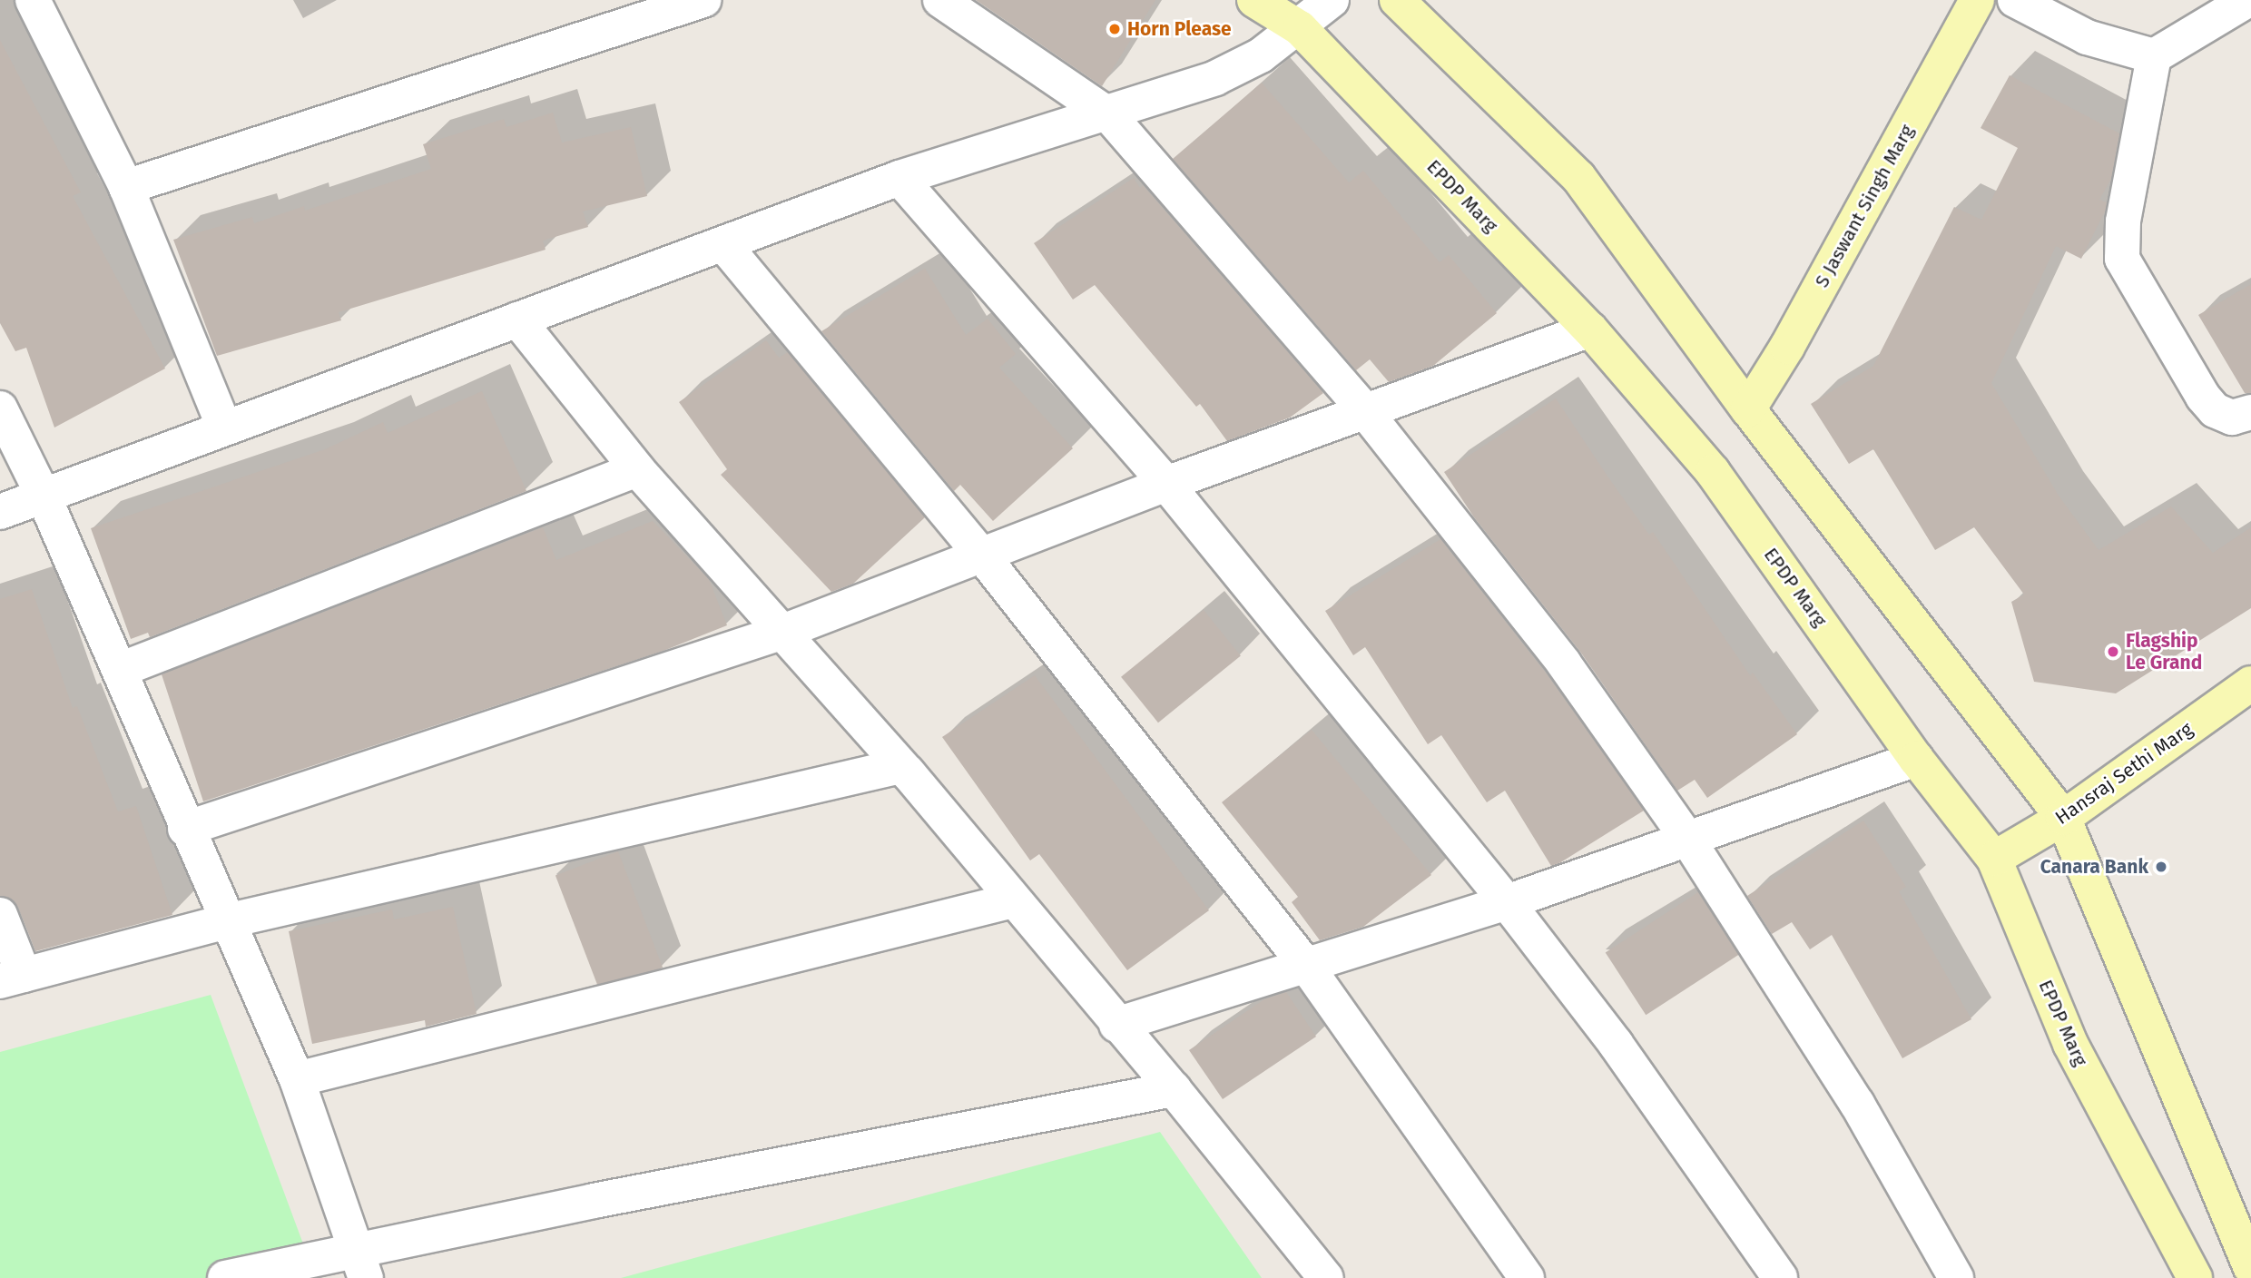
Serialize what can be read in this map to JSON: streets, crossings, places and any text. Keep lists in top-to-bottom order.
{
  "streets": {
    "main road": ["EPDP Marg", "S Jaswant Singh Marg", "Hansraj Sethi Marg"]
  },
  "crossings": [
    ["EPDP Marg", "Hansraj Sethi Marg"]
  ],
  "places": ["Horn Please", "Flagship Le Grand", "Canara Bank"]
}
